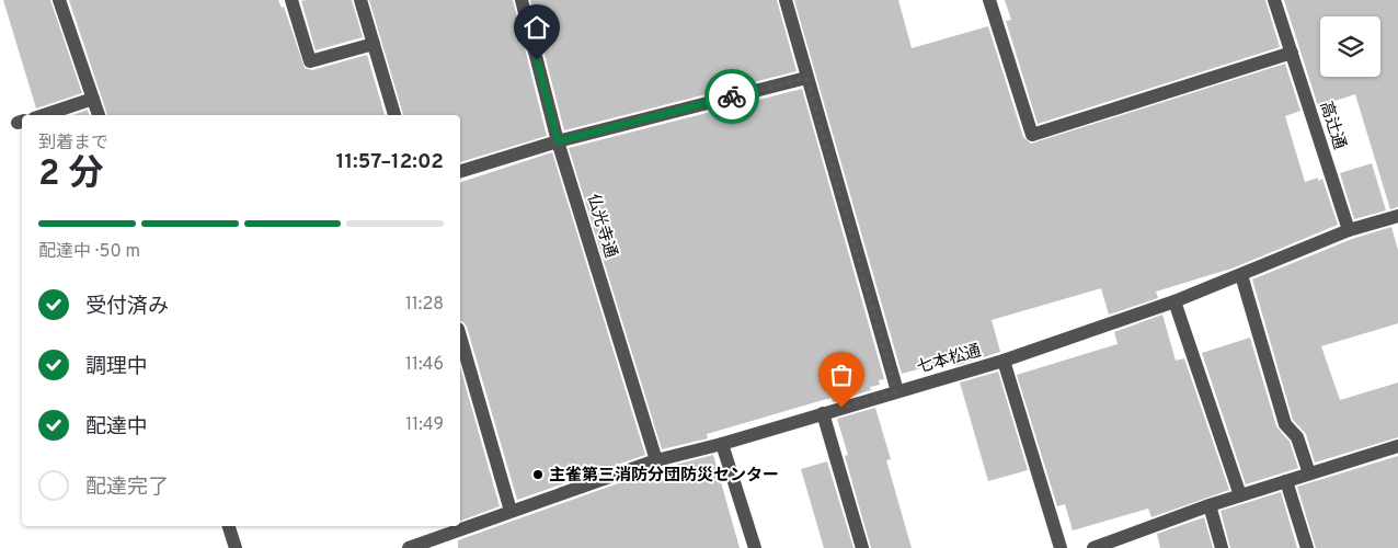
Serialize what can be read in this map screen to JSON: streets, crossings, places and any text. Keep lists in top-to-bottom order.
{
  "streets": {
    "street": ["高辻通", "仏光寺通", "七本松通"]
  },
  "crossings": [
    ["高辻通", "七本松通"],
    ["仏光寺通", "七本松通"]
  ],
  "places": ["主雀第三消防分団防災センター"],
  "page": {
    "heading": ["2 分", "到着まで", "11:57–12:02"],
    "bar": "配達中 · 50 m",
    "list": [
      ["受付済み", "11:28"],
      ["調理中", "11:46"],
      ["配達中", "11:49"],
      "配達完了"
    ]
  }
}
